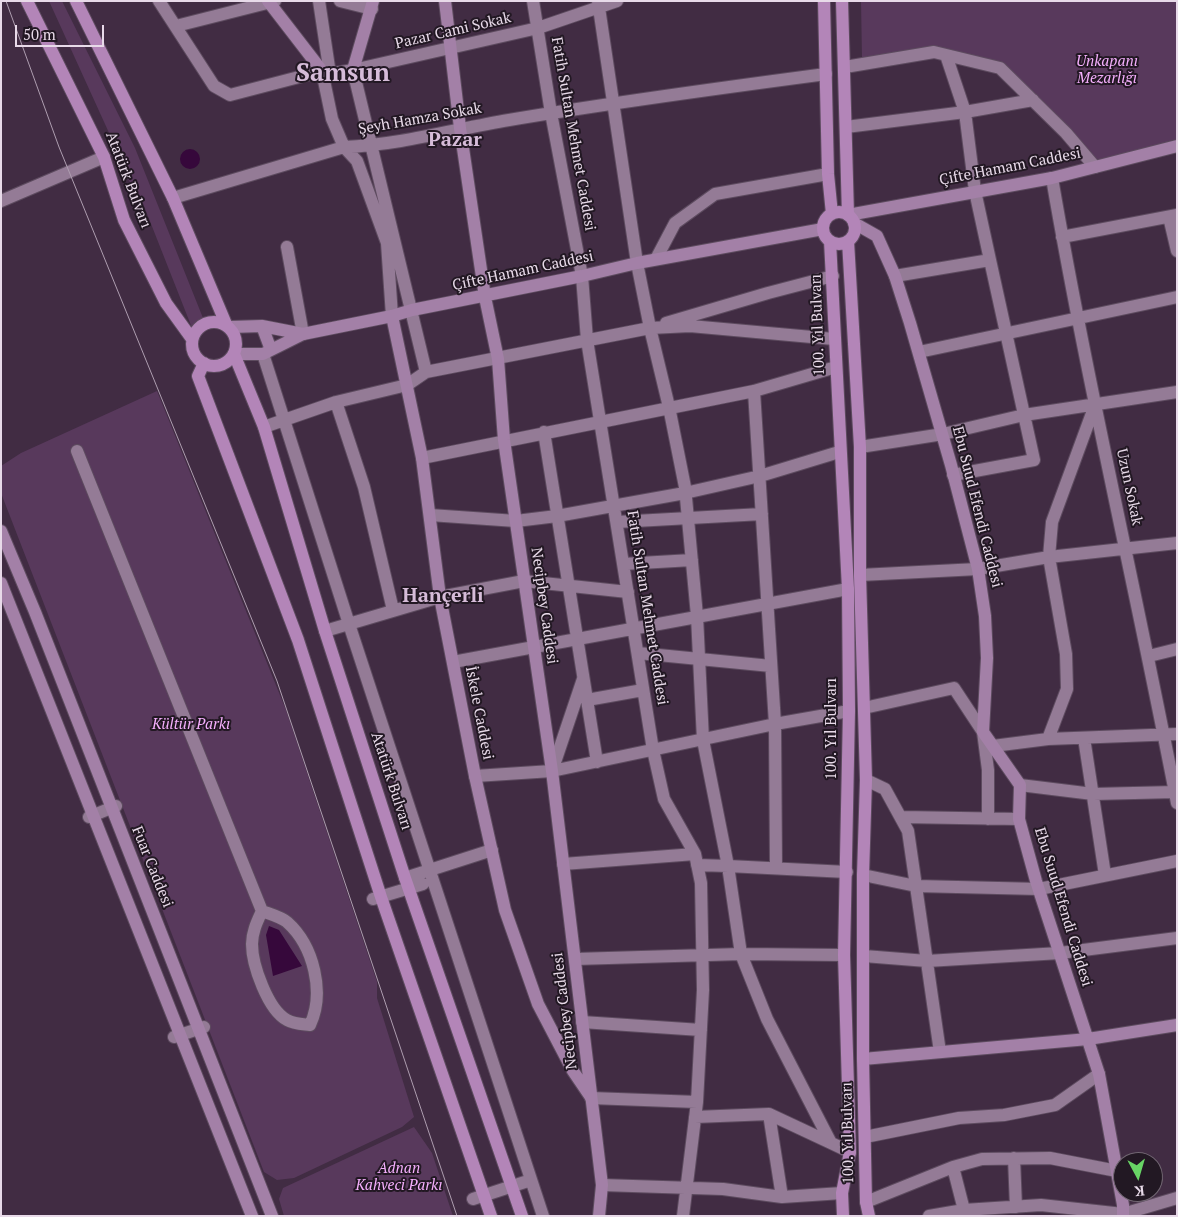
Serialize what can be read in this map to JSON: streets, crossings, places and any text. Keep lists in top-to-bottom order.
{
  "streets": {
    "main road": [
      "Çifte Hamam Caddesi",
      "Atatürk Bulvarı",
      "100. Yıl Bulvarı",
      "Ebu Suud Efendi Caddesi",
      "Necipbey Caddesi",
      "İskele Caddesi",
      "Fuar Caddesi"
    ],
    "street": [
      "Pazar Cami Sokak",
      "Şeyh Hamza Sokak",
      "Fatih Sultan Mehmet Caddesi",
      "Uzun Sokak"
    ]
  },
  "crossings": [
    ["Pazar Cami Sokak", "Fatih Sultan Mehmet Caddesi"],
    ["Pazar Cami Sokak", "Necipbey Caddesi"],
    ["Şeyh Hamza Sokak", "Fatih Sultan Mehmet Caddesi"],
    ["Şeyh Hamza Sokak", "Atatürk Bulvarı"],
    ["Şeyh Hamza Sokak", "Necipbey Caddesi"],
    ["Fatih Sultan Mehmet Caddesi", "Çifte Hamam Caddesi"],
    ["Çifte Hamam Caddesi", "Atatürk Bulvarı"],
    ["Çifte Hamam Caddesi", "100. Yıl Bulvarı"],
    ["Çifte Hamam Caddesi", "Uzun Sokak"],
    ["Çifte Hamam Caddesi", "Ebu Suud Efendi Caddesi"],
    ["Çifte Hamam Caddesi", "Necipbey Caddesi"],
    ["Çifte Hamam Caddesi", "İskele Caddesi"],
    ["100. Yıl Bulvarı", "Ebu Suud Efendi Caddesi"],
    ["Necipbey Caddesi", "İskele Caddesi"]
  ],
  "districts": ["Samsun", "Pazar", "Hançerli"],
  "parks": ["Unkapanı Mezarlığı", "Kültür Parkı", "Adnan Kahveci Parkı"],
  "scale_bar": "50 m",
  "north": "bottom"
}
